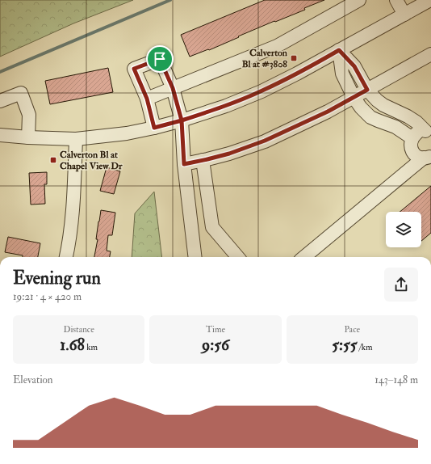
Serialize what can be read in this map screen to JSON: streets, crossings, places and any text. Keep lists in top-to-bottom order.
{
  "places": {
    "transit": ["Calverton Bl at #3808", "Calverton Bl at Chapel View Dr"]
  },
  "page": {
    "heading": ["Evening run", "19:21 · 4 × 420 m"],
    "stats": [
      ["Distance", "1.68 km"],
      ["Time", "9:56"],
      ["Pace", "5:55 /km"]
    ],
    "chart": ["Elevation", "143–148 m"]
  }
}
